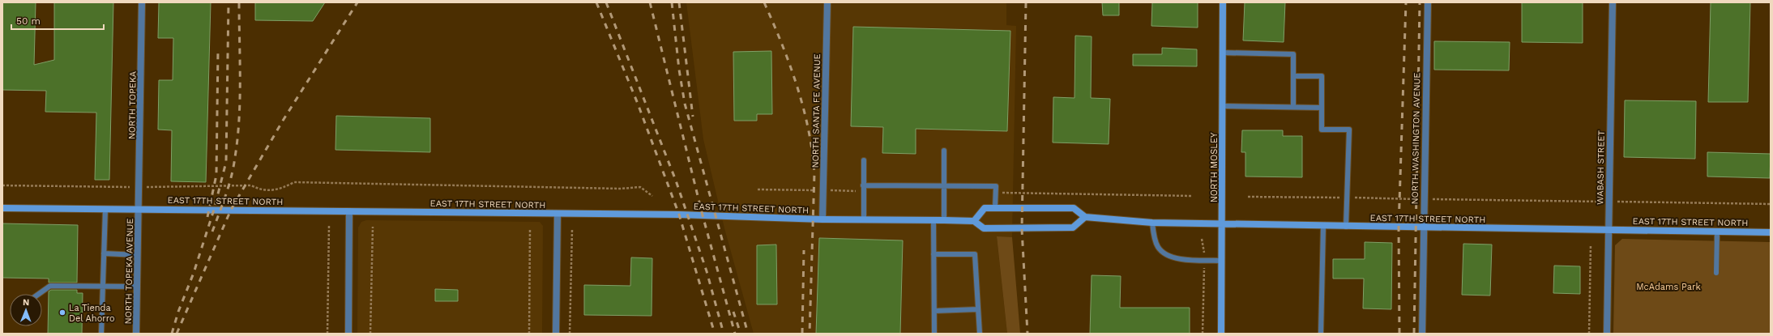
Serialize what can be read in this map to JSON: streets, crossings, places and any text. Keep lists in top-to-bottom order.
{
  "streets": {
    "street": [
      "NORTH TOPEKA",
      "NORTH SANTA FE AVENUE",
      "NORTH WASHINGTON AVENUE",
      "NORTH MOSLEY",
      "WABASH STREET",
      "EAST 17TH STREET NORTH",
      "NORTH TOPEKA AVENUE"
    ]
  },
  "crossings": [
    ["NORTH TOPEKA", "EAST 17TH STREET NORTH"],
    ["NORTH TOPEKA", "NORTH TOPEKA AVENUE"],
    ["NORTH SANTA FE AVENUE", "EAST 17TH STREET NORTH"],
    ["NORTH WASHINGTON AVENUE", "EAST 17TH STREET NORTH"],
    ["NORTH MOSLEY", "EAST 17TH STREET NORTH"],
    ["WABASH STREET", "EAST 17TH STREET NORTH"],
    ["EAST 17TH STREET NORTH", "NORTH TOPEKA AVENUE"]
  ],
  "parks": ["McAdams Park"],
  "places": ["La Tienda Del Ahorro"],
  "scale_bar": "50 m",
  "north": "top"
}
